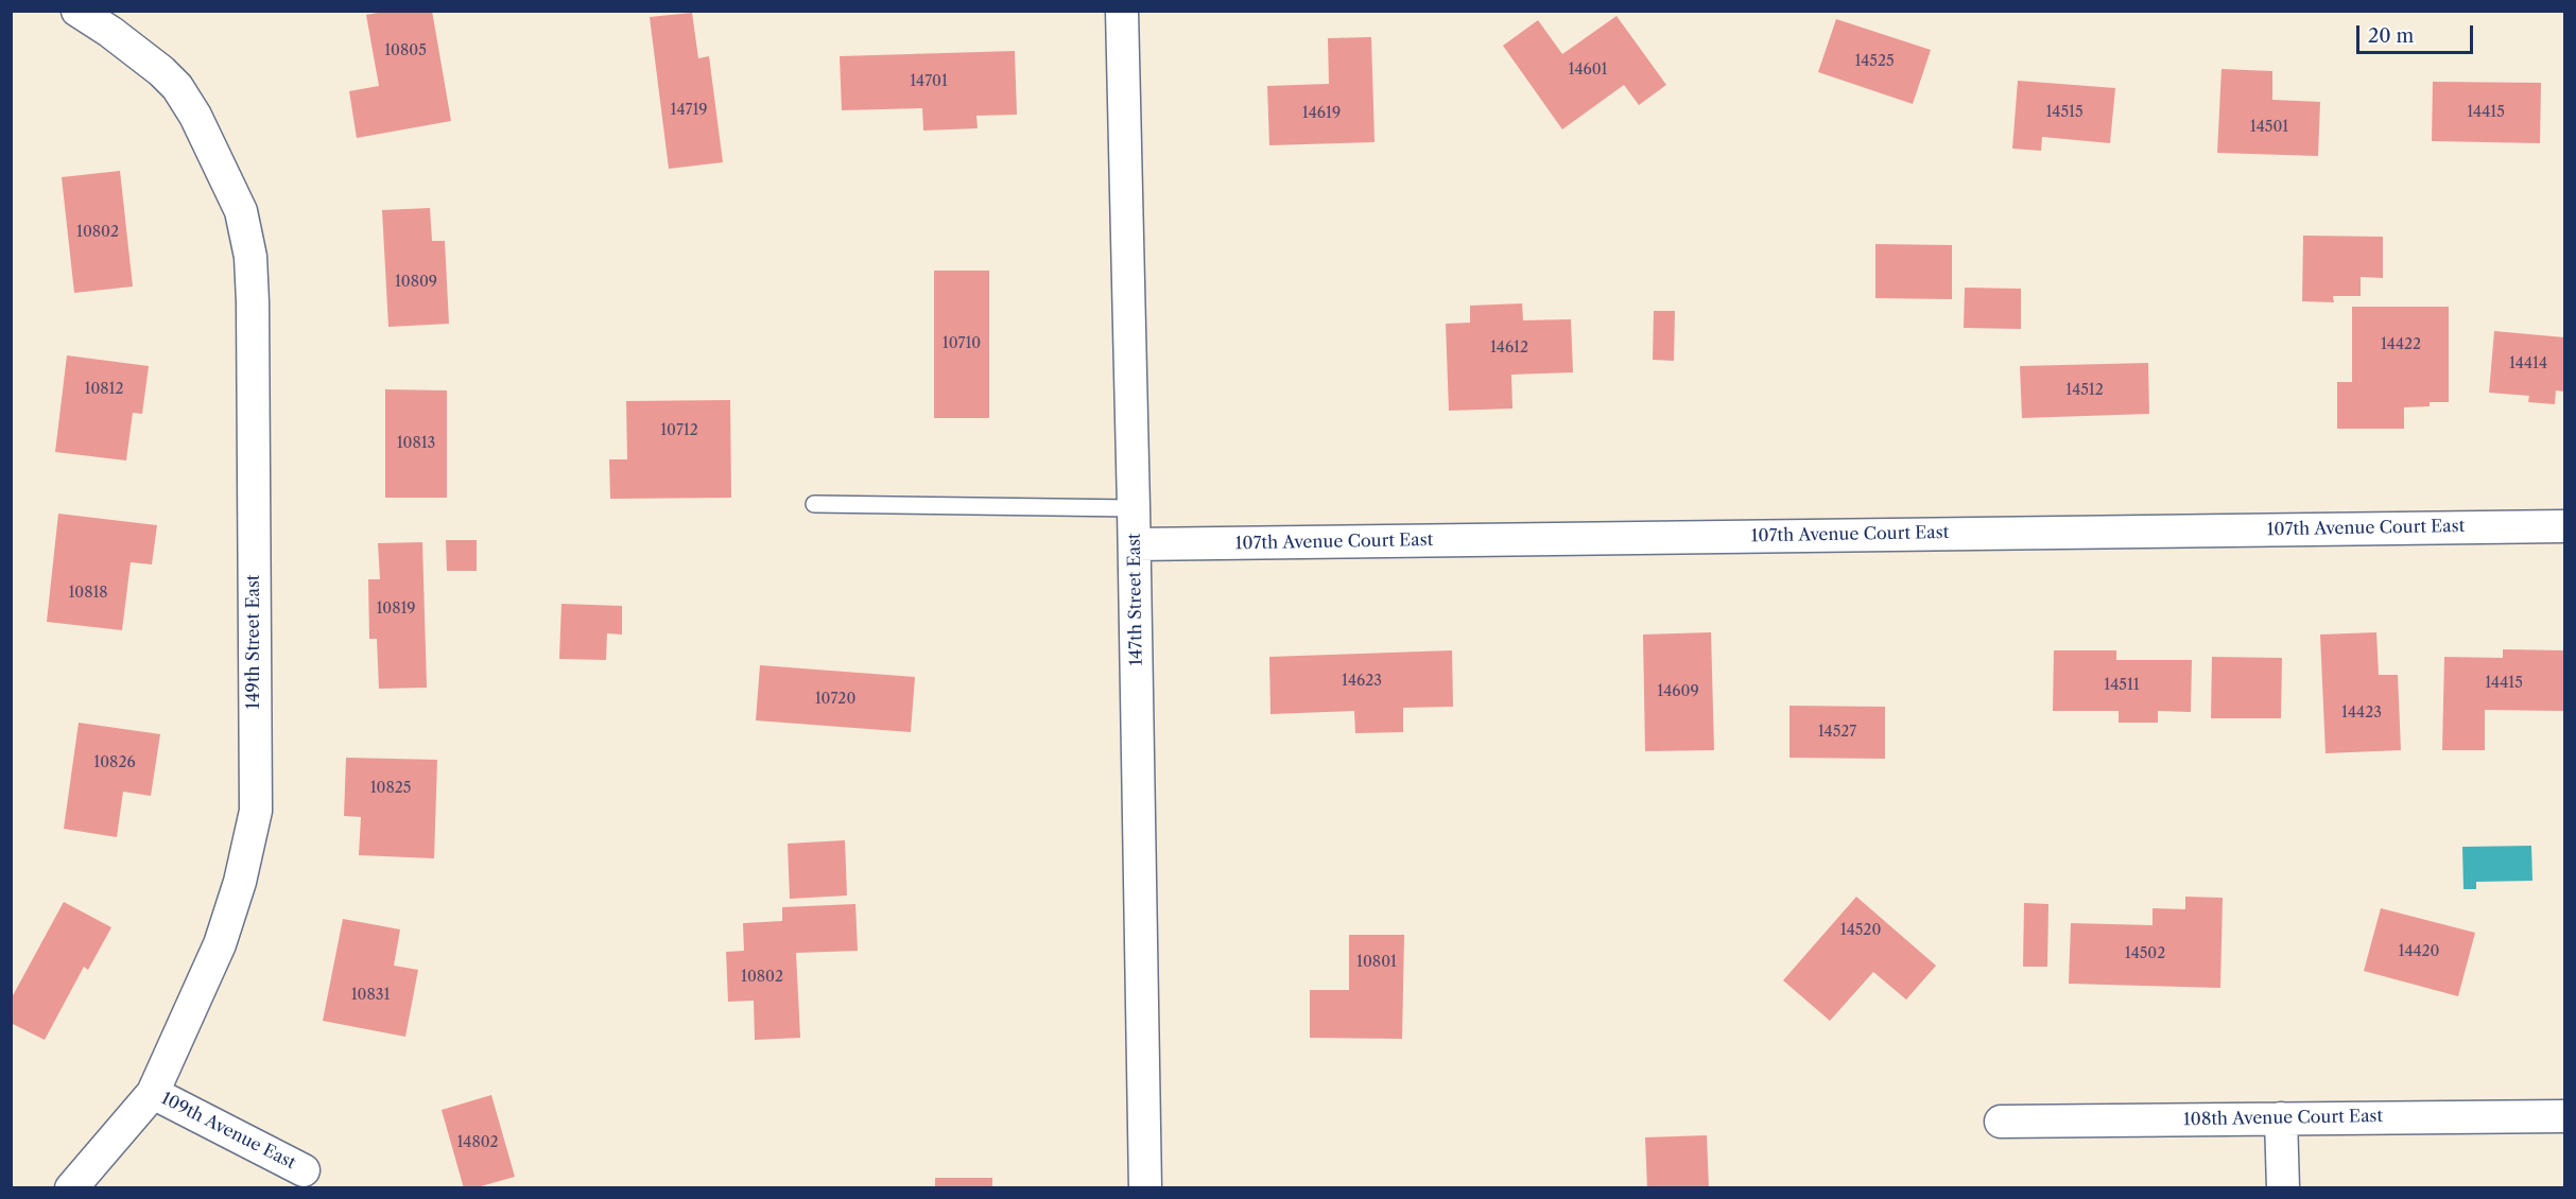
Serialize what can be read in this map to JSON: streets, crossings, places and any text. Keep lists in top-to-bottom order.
{
  "streets": {
    "street": [
      "107th Avenue Court East",
      "147th Street East",
      "149th Street East",
      "108th Avenue Court East",
      "109th Avenue East"
    ]
  },
  "crossings": [
    ["107th Avenue Court East", "147th Street East"],
    ["149th Street East", "109th Avenue East"]
  ],
  "house_numbers": [
    "10805",
    "14525",
    "14601",
    "14701",
    "14719",
    "14515",
    "14415",
    "14619",
    "14501",
    "10802",
    "10809",
    "10710",
    "14422",
    "14612",
    "14414",
    "10812",
    "14512",
    "10712",
    "10813",
    "10818",
    "10819",
    "14623",
    "14415",
    "14511",
    "14609",
    "10720",
    "14423",
    "14527",
    "10826",
    "10825",
    "14520",
    "14420",
    "14502",
    "10801",
    "10802",
    "10831",
    "14802"
  ],
  "scale_bar": "20 m"
}
